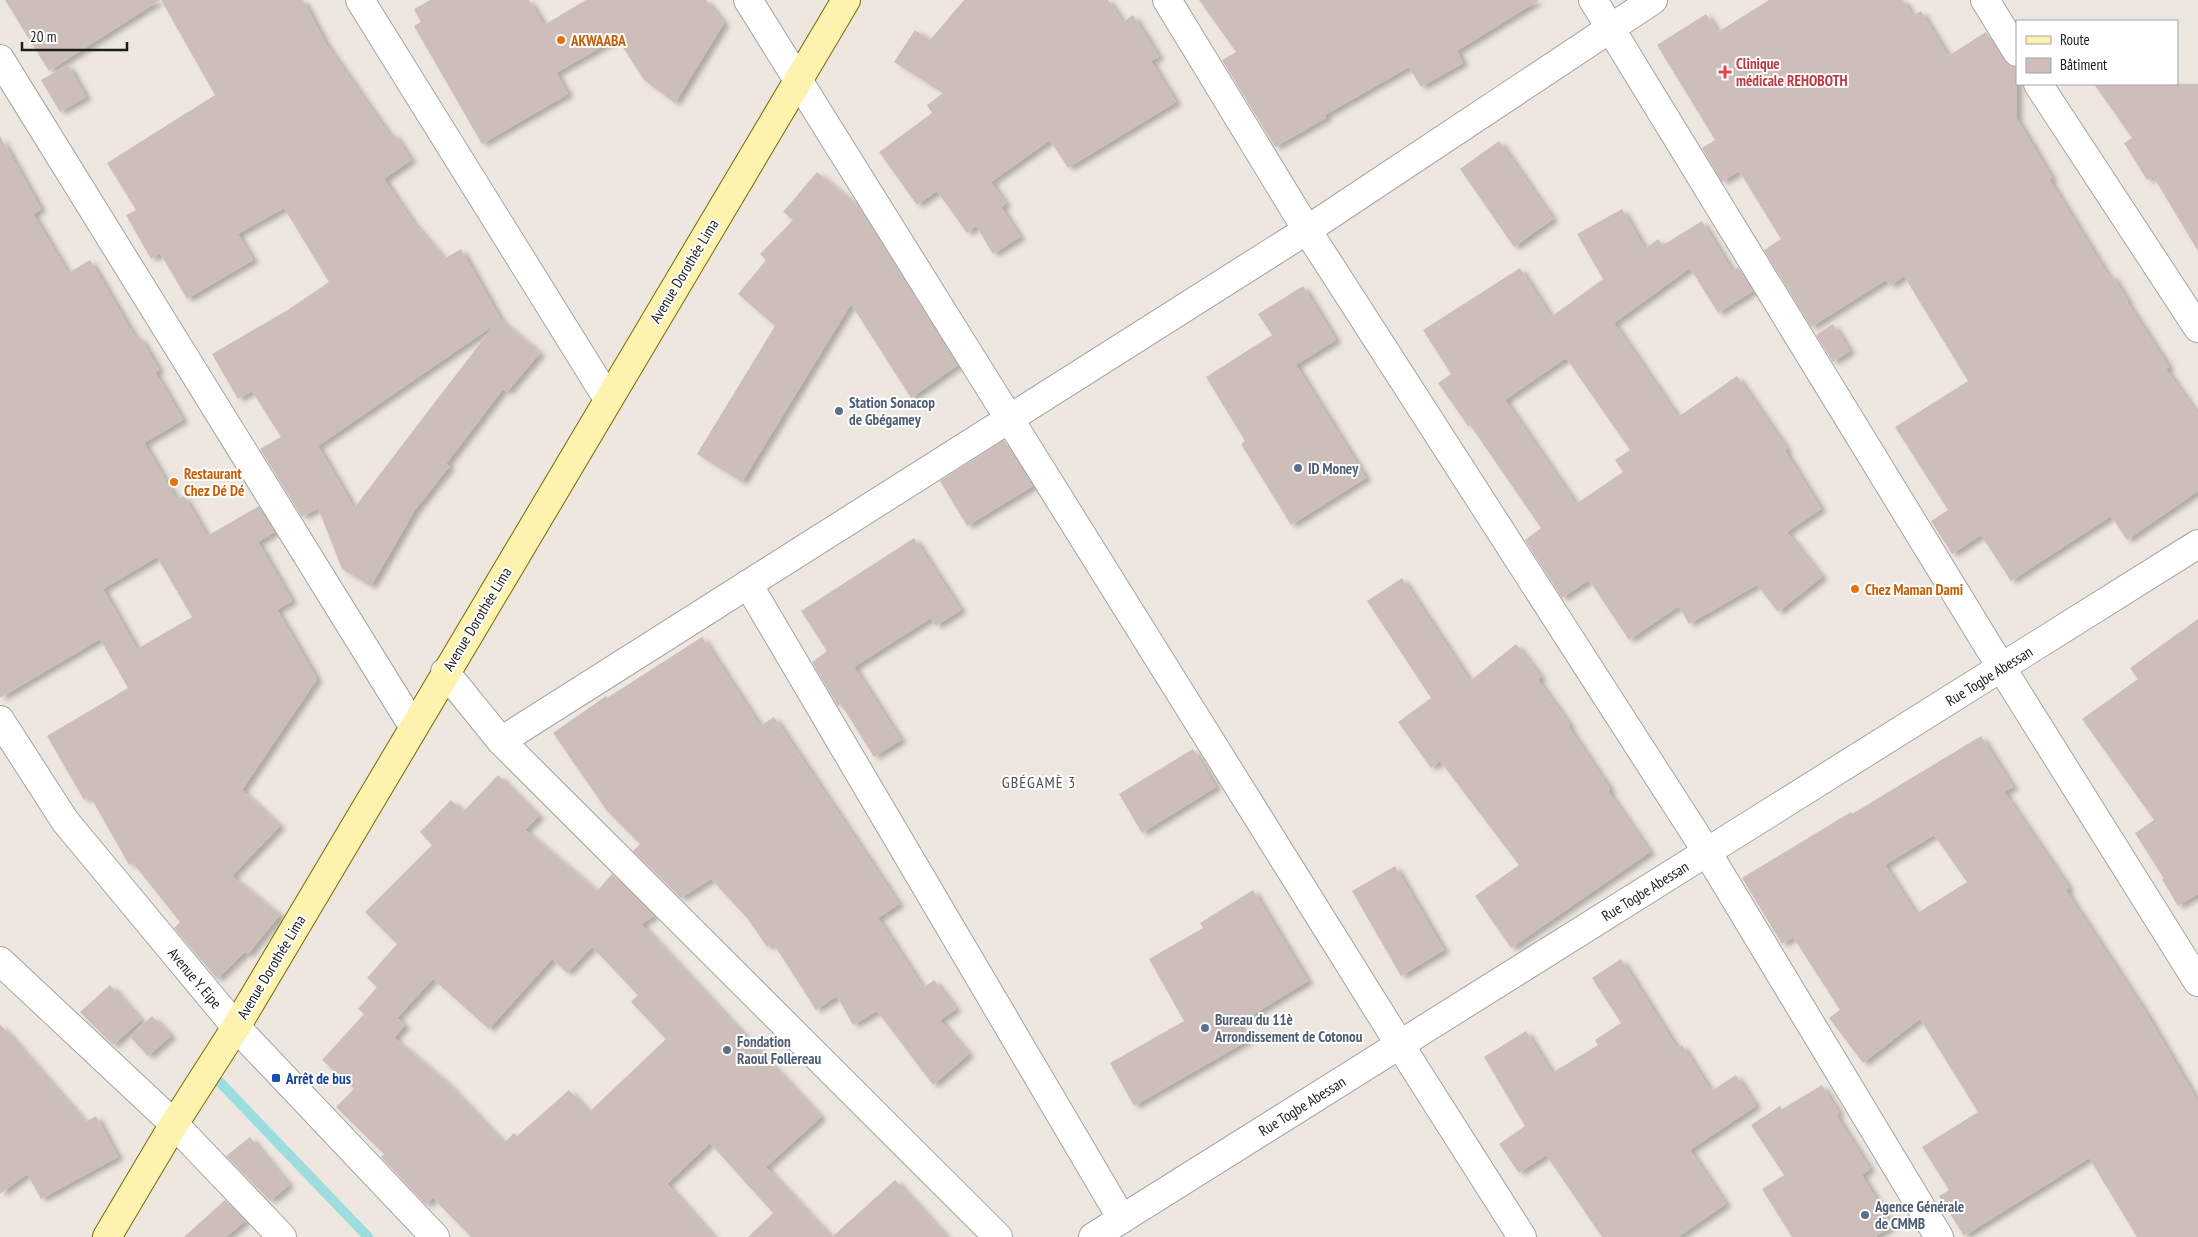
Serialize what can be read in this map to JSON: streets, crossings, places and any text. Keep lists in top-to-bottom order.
{
  "streets": {
    "main road": ["Avenue Dorothée Lima"],
    "street": ["Rue Togbe Abessan", "Avenue Y. Eipe"]
  },
  "crossings": [
    ["Avenue Dorothée Lima", "Avenue Y. Eipe"]
  ],
  "districts": ["GBÉGAMÈ 3"],
  "places": {
    "other": [
      "AKWAABA",
      "Station Sonacop de Gbégamey",
      "ID Money",
      "Restaurant Chez Dé Dé",
      "Chez Maman Dami",
      "Bureau du 11è Arrondissement de Cotonou",
      "Fondation Raoul Follereau",
      "Agence Générale de CMMB"
    ],
    "health": ["Clinique médicale REHOBOTH"],
    "transit": ["Arrêt de bus"]
  },
  "legend": ["Route", "Bâtiment"],
  "scale_bar": "20 m"
}
